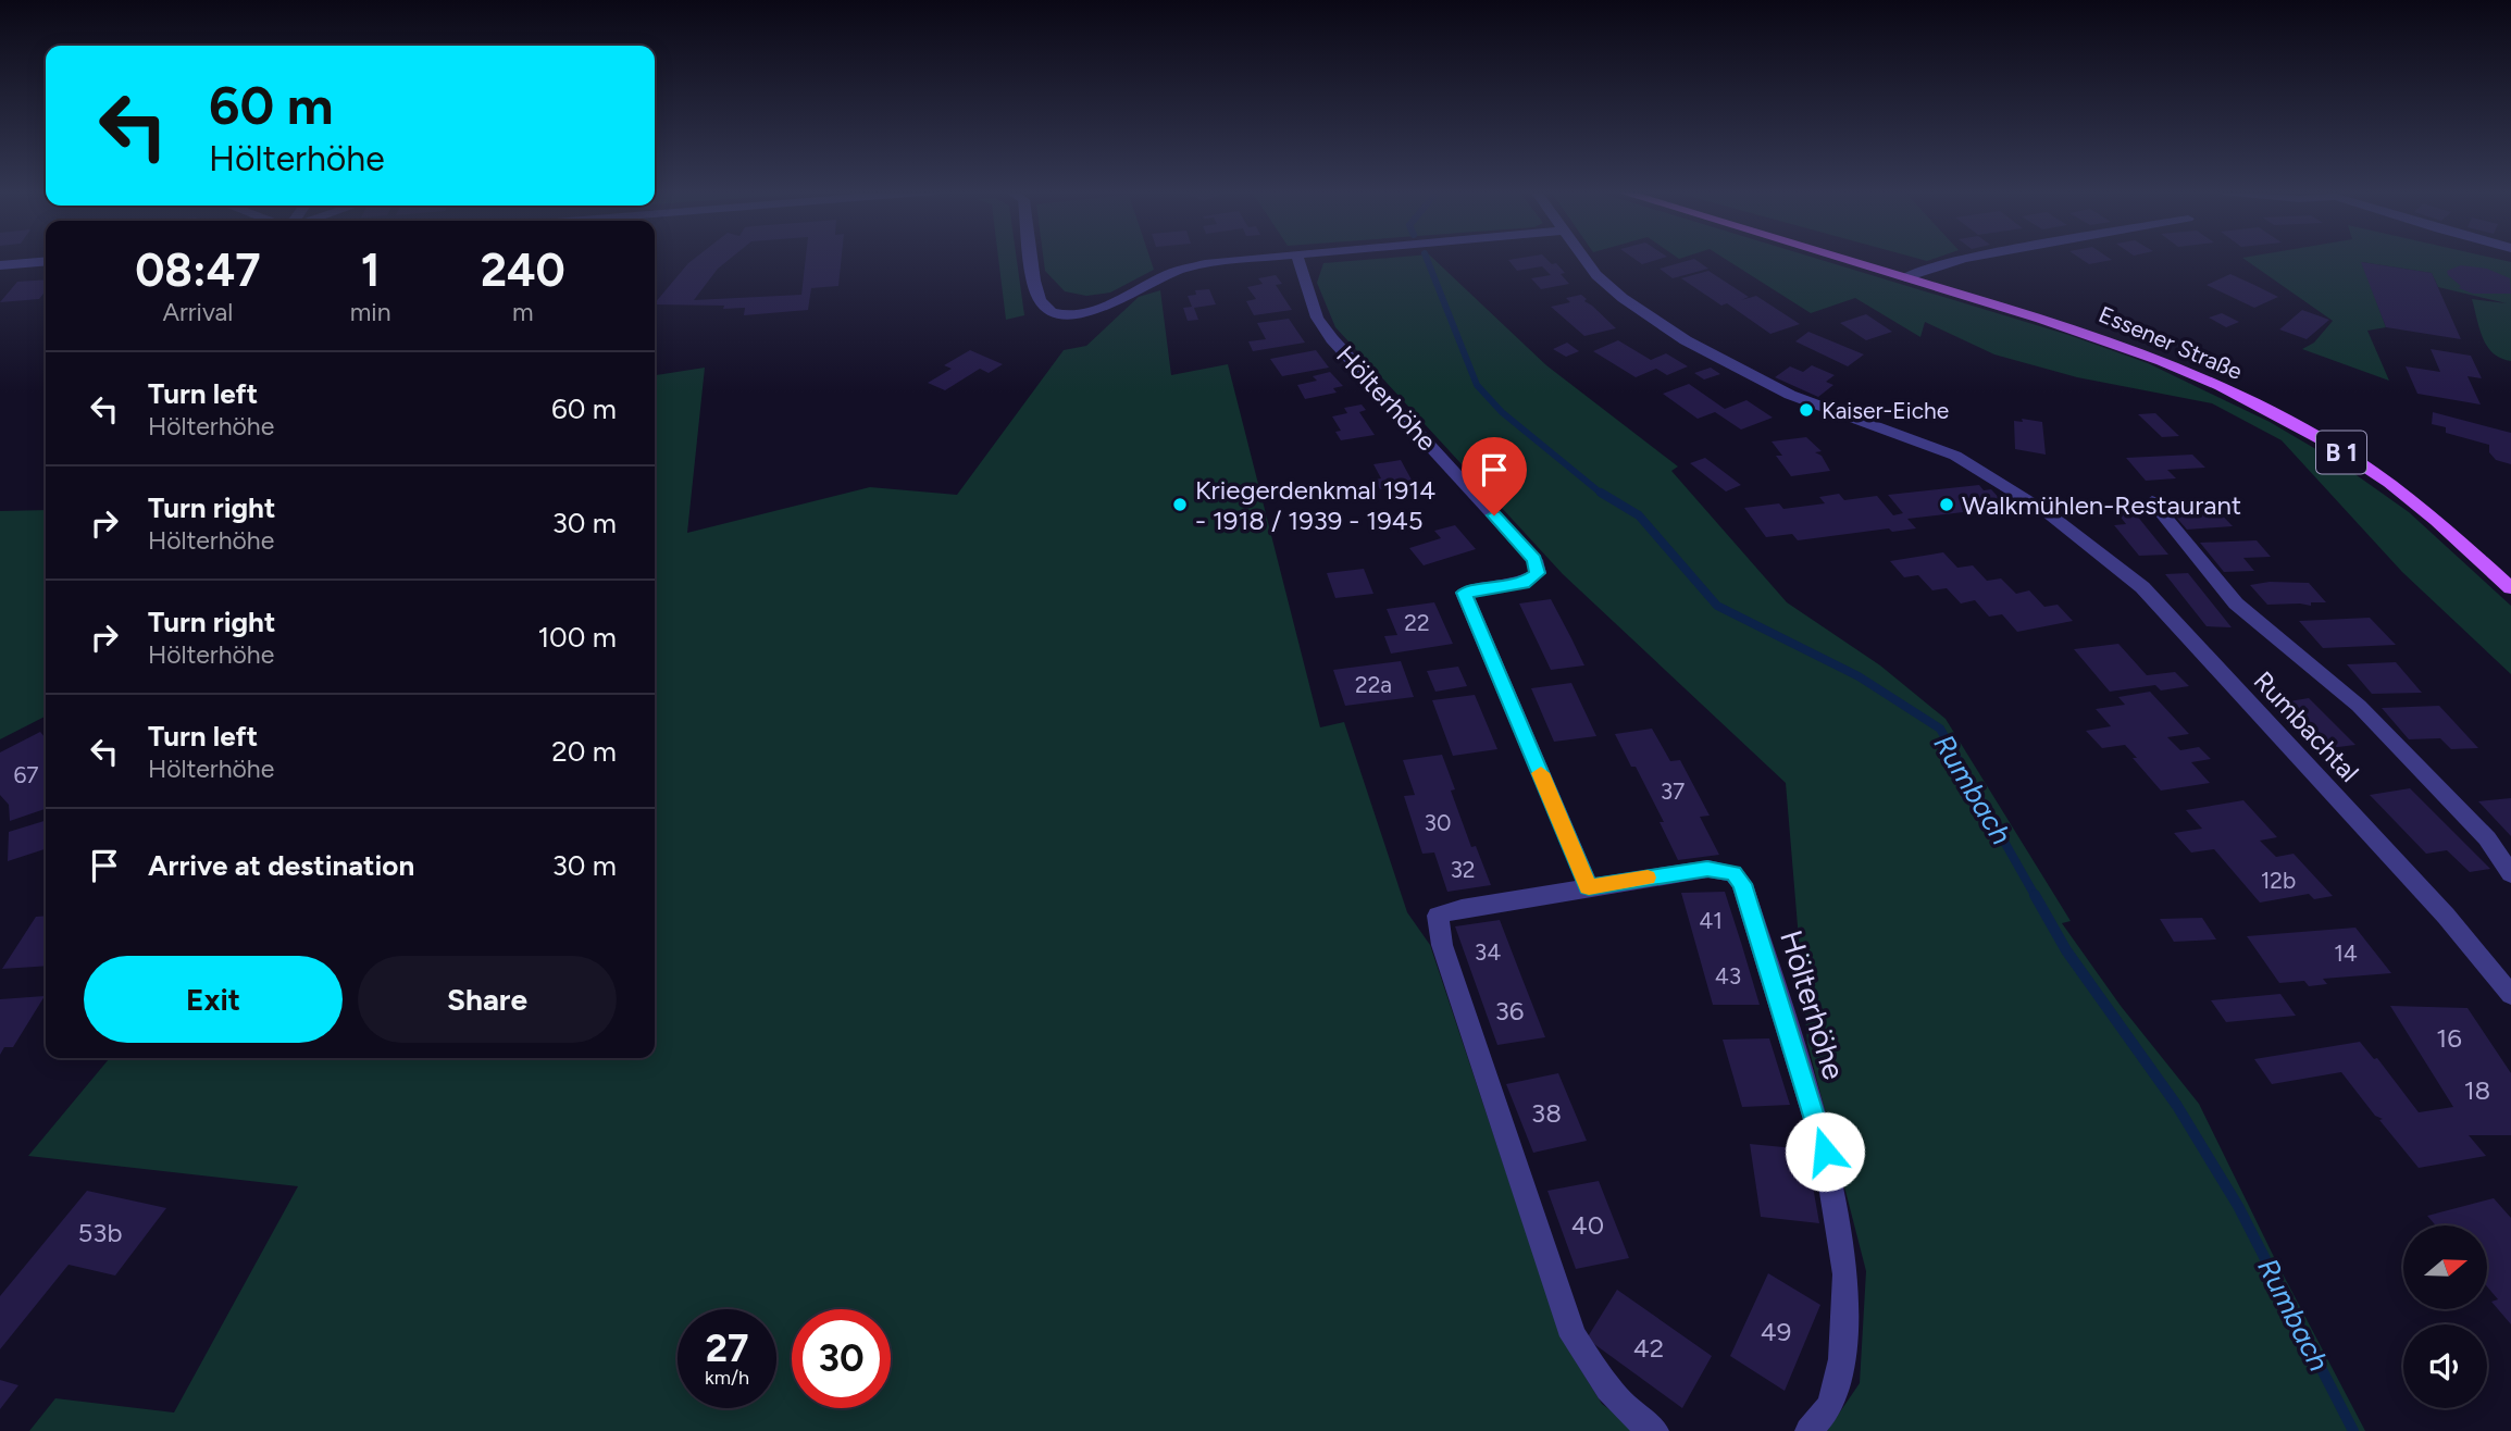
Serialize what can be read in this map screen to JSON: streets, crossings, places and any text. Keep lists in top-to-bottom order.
{
  "streets": {
    "main road": ["Essener Straße", "B 1"],
    "street": ["Hölterhöhe", "Rumbachtal"]
  },
  "water": ["Rumbach"],
  "places": ["Kaiser-Eiche", "Kriegerdenkmal 1914 - 1918 / 1939 - 1945", "Walkmühlen-Restaurant"],
  "house_numbers": [
    "22",
    "22a",
    "67",
    "37",
    "30",
    "32",
    "12b",
    "41",
    "34",
    "14",
    "43",
    "36",
    "16",
    "18",
    "38",
    "40",
    "53b",
    "49",
    "42"
  ],
  "north": "right",
  "page": {
    "turn": ["60 m", "Hölterhöhe"],
    "eta": [
      "08:47",
      "Arrival",
      "1",
      "min",
      "240",
      "m"
    ],
    "list": [
      {
        "name": "Turn left",
        "note": "Hölterhöhe",
        "value": "60 m"
      },
      {
        "name": "Turn right",
        "note": "Hölterhöhe",
        "value": "30 m"
      },
      {
        "name": "Turn right",
        "note": "Hölterhöhe",
        "value": "100 m"
      },
      {
        "name": "Turn left",
        "note": "Hölterhöhe",
        "value": "20 m"
      },
      {
        "name": "Arrive at destination",
        "value": "30 m"
      }
    ],
    "buttons": ["Exit", "Share"],
    "speed": "27 km/h",
    "limit": "30"
  }
}
